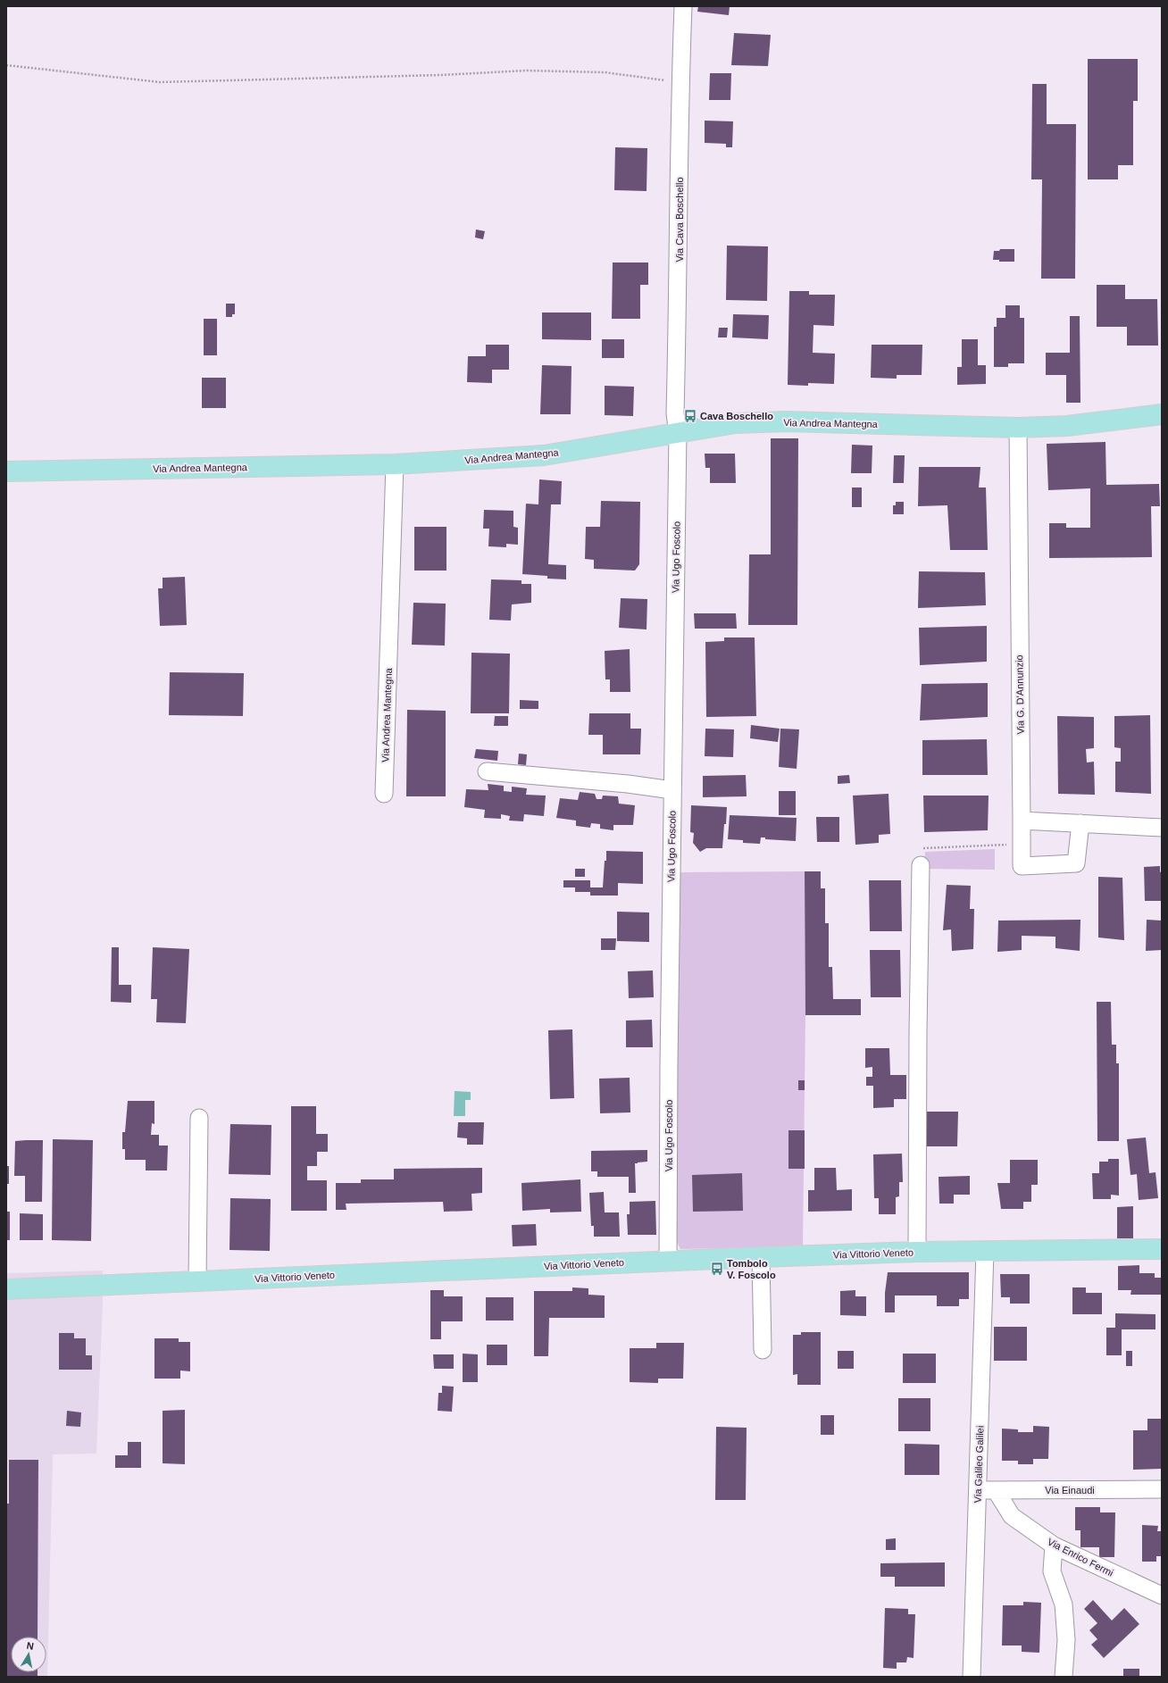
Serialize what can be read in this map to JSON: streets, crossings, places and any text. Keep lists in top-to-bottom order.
{
  "streets": {
    "main road": ["Via Andrea Mantegna", "Via Vittorio Veneto"],
    "street": [
      "Via Cava Boschello",
      "Via Ugo Foscolo",
      "Via G. D'Annunzio",
      "Via Galileo Galilei",
      "Via Einaudi",
      "Via Enrico Fermi"
    ]
  },
  "crossings": [
    ["Via Cava Boschello", "Via Andrea Mantegna"],
    ["Via Cava Boschello", "Via Ugo Foscolo"],
    ["Via Andrea Mantegna", "Via Ugo Foscolo"],
    ["Via Andrea Mantegna", "Via G. D'Annunzio"],
    ["Via Ugo Foscolo", "Via Vittorio Veneto"],
    ["Via Vittorio Veneto", "Via Galileo Galilei"],
    ["Via Galileo Galilei", "Via Einaudi"],
    ["Via Einaudi", "Via Enrico Fermi"]
  ],
  "places": {
    "bus stop": ["Cava Boschello", "Tombolo V. Foscolo"]
  },
  "north": "top"
}
